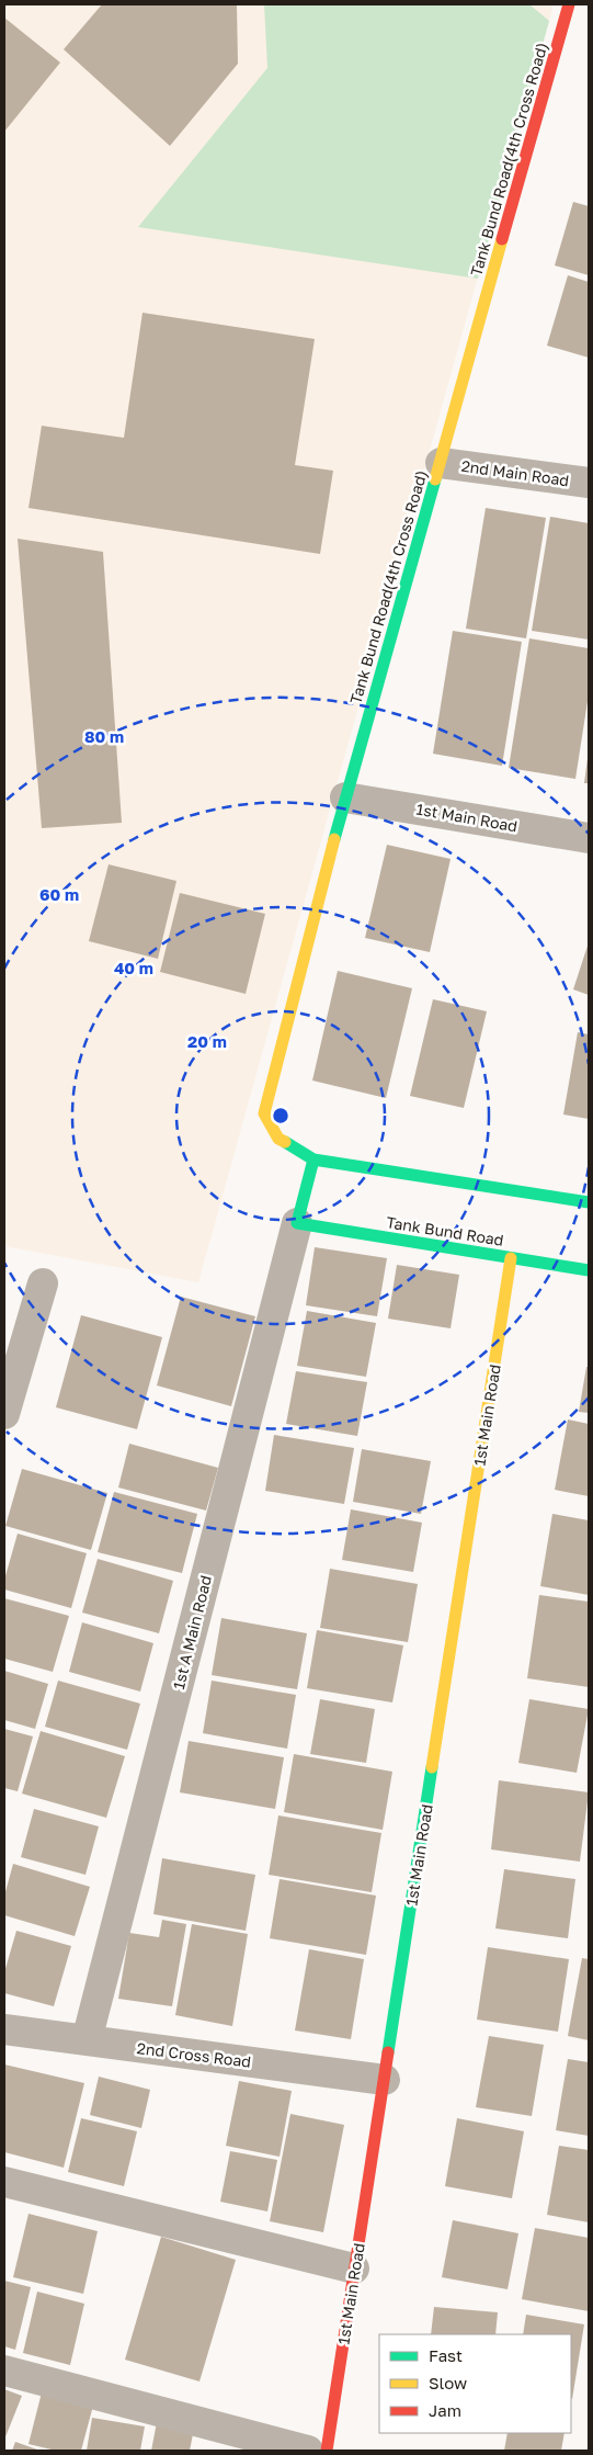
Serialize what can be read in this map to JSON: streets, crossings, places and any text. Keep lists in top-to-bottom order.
{
  "streets": {
    "street": [
      "Tank Bund Road(4th Cross Road)",
      "2nd Main Road",
      "1st Main Road",
      "Tank Bund Road",
      "1st A Main Road",
      "2nd Cross Road"
    ]
  },
  "crossings": [
    ["Tank Bund Road(4th Cross Road)", "2nd Main Road"],
    ["Tank Bund Road(4th Cross Road)", "1st Main Road"],
    ["1st Main Road", "Tank Bund Road"],
    ["1st Main Road", "2nd Cross Road"],
    ["Tank Bund Road", "1st A Main Road"],
    ["1st A Main Road", "2nd Cross Road"]
  ],
  "legend": ["Fast", "Slow", "Jam"],
  "rings": [
    "80 m",
    "60 m",
    "40 m",
    "20 m"
  ]
}
